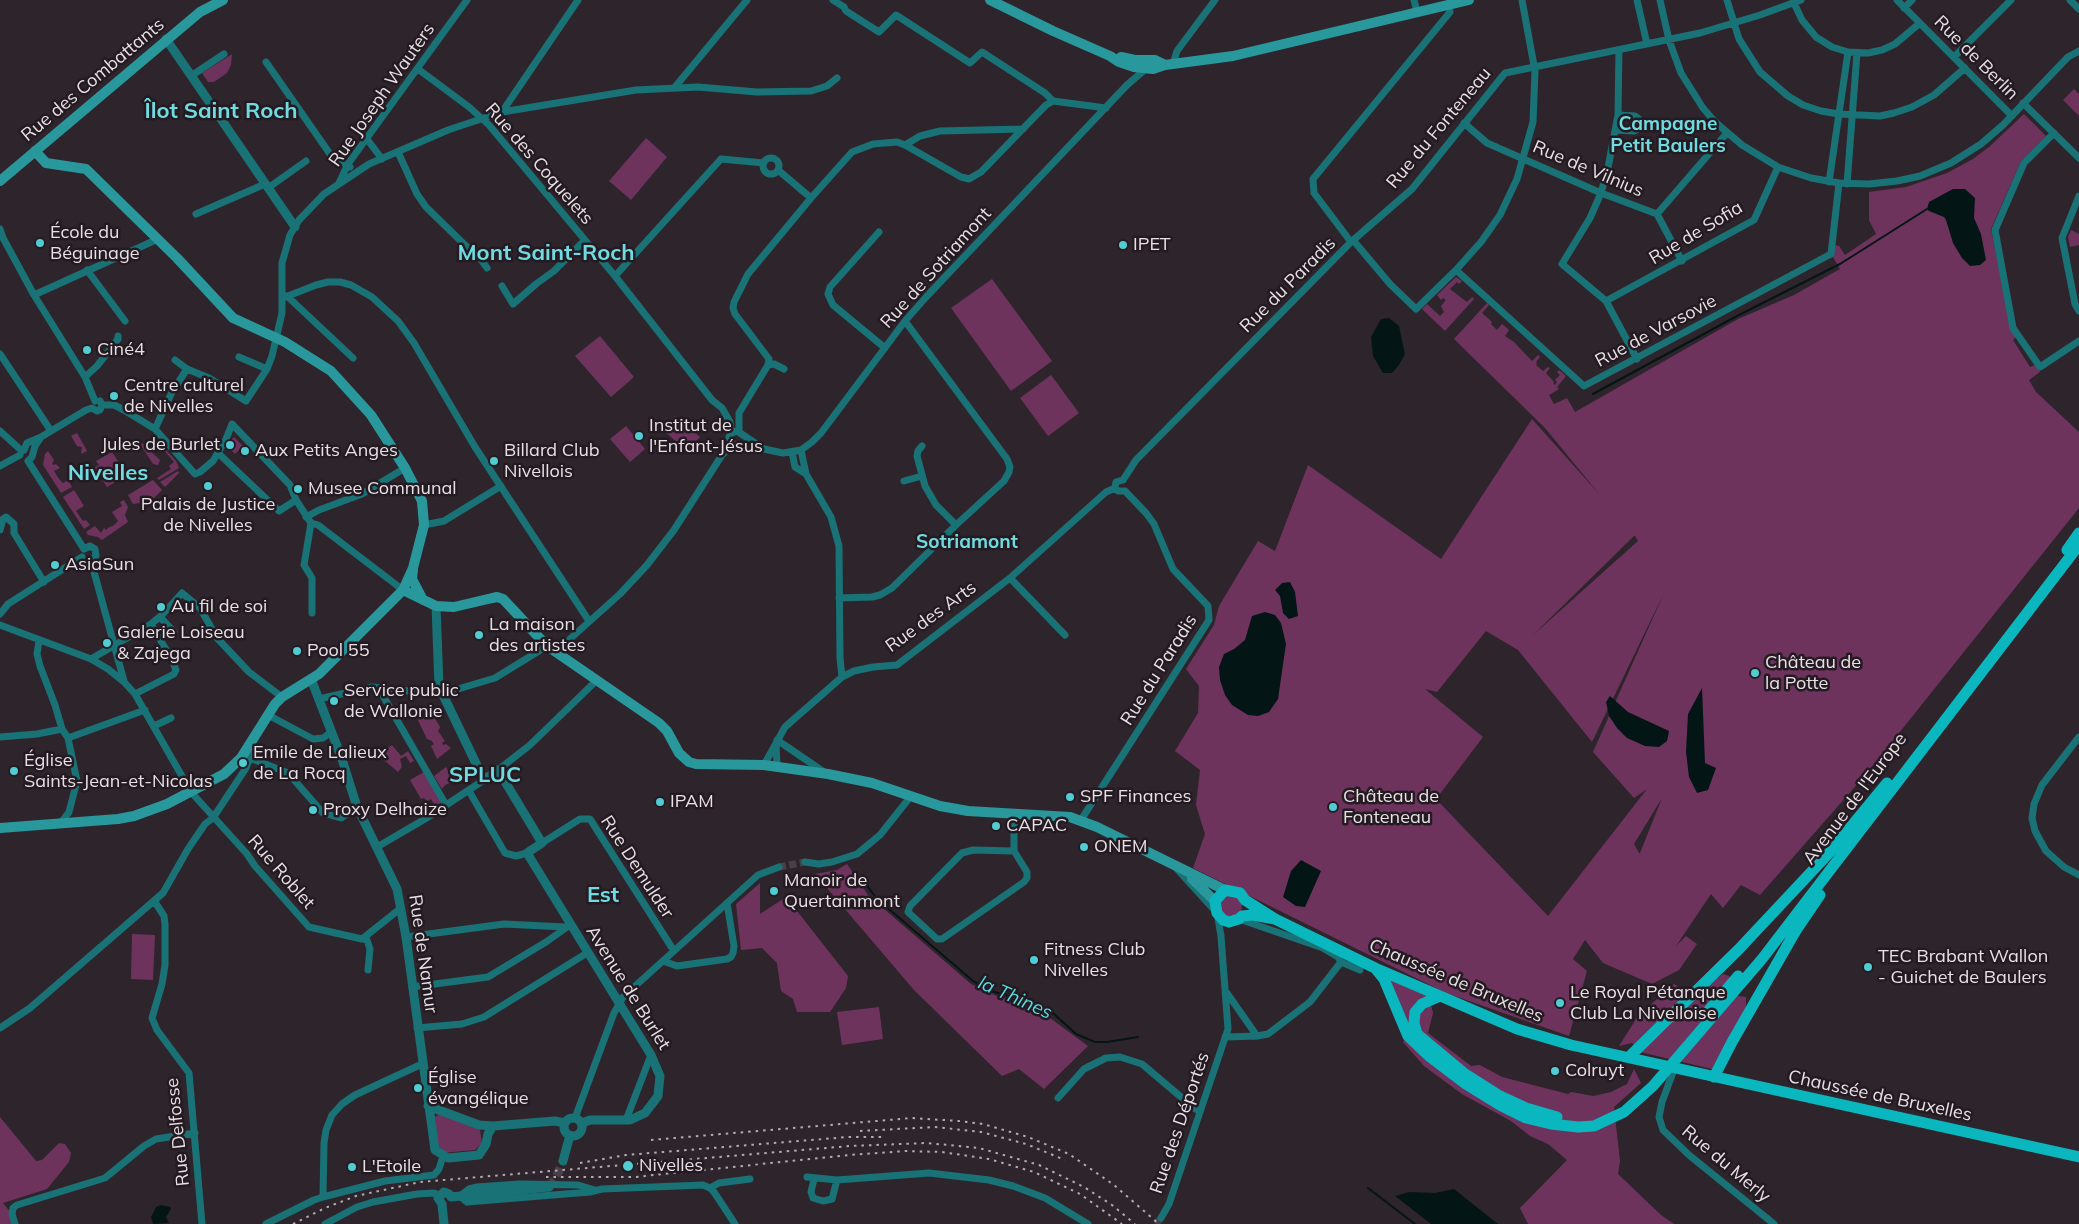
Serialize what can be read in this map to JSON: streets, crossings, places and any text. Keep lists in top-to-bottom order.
{
  "streets": {
    "main road": ["Rue des Combattants", "Avenue de l'Europe", "Chaussée de Bruxelles"],
    "street": [
      "Rue de Berlin",
      "Rue Joseph Wauters",
      "Rue du Fonteneau",
      "Rue des Coquelets",
      "Rue de Vilnius",
      "Rue de Sofia",
      "Rue de Sotriamont",
      "Rue du Paradis",
      "Rue de Varsovie",
      "Rue des Arts",
      "Rue Demulder",
      "Rue Roblet",
      "Rue de Namur",
      "Avenue de Burlet",
      "Rue des Déportés",
      "Rue Delfosse",
      "Rue du Merly"
    ]
  },
  "crossings": [
    ["Rue Joseph Wauters", "Rue des Coquelets"],
    ["Rue du Fonteneau", "Rue de Vilnius"],
    ["Rue du Fonteneau", "Rue du Paradis"],
    ["Rue de Vilnius", "Rue de Sofia"],
    ["Rue du Paradis", "Rue des Arts"],
    ["Chaussée de Bruxelles", "Rue des Déportés"],
    ["Chaussée de Bruxelles", "Rue du Merly"]
  ],
  "districts": [
    "Îlot Saint Roch",
    "Campagne Petit Baulers",
    "Mont Saint-Roch",
    "Nivelles",
    "Sotriamont",
    "SPLUC",
    "Est"
  ],
  "water": ["la Thines"],
  "places": [
    "École du Béguinage",
    "IPET",
    "Ciné4",
    "Centre culturel de Nivelles",
    "Institut de l'Enfant-Jésus",
    "Jules de Burlet",
    "Aux Petits Anges",
    "Billard Club Nivellois",
    "Palais de Justice de Nivelles",
    "Musee Communal",
    "AsiaSun",
    "Au fil de soi",
    "La maison des artistes",
    "Galerie Loiseau & Zajega",
    "Pool 55",
    "Château de la Potte",
    "Service public de Wallonie",
    "Emile de Lalieux de La Rocq",
    "Église Saints-Jean-et-Nicolas",
    "SPF Finances",
    "IPAM",
    "Château de Fonteneau",
    "Proxy Delhaize",
    "CAPAC",
    "ONEM",
    "Manoir de Quertainmont",
    "Fitness Club Nivelles",
    "TEC Brabant Wallon - Guichet de Baulers",
    "Le Royal Pétanque Club La Nivelloise",
    "Colruyt",
    "Église évangélique",
    "Nivelles",
    "L'Etoile"
  ]
}
